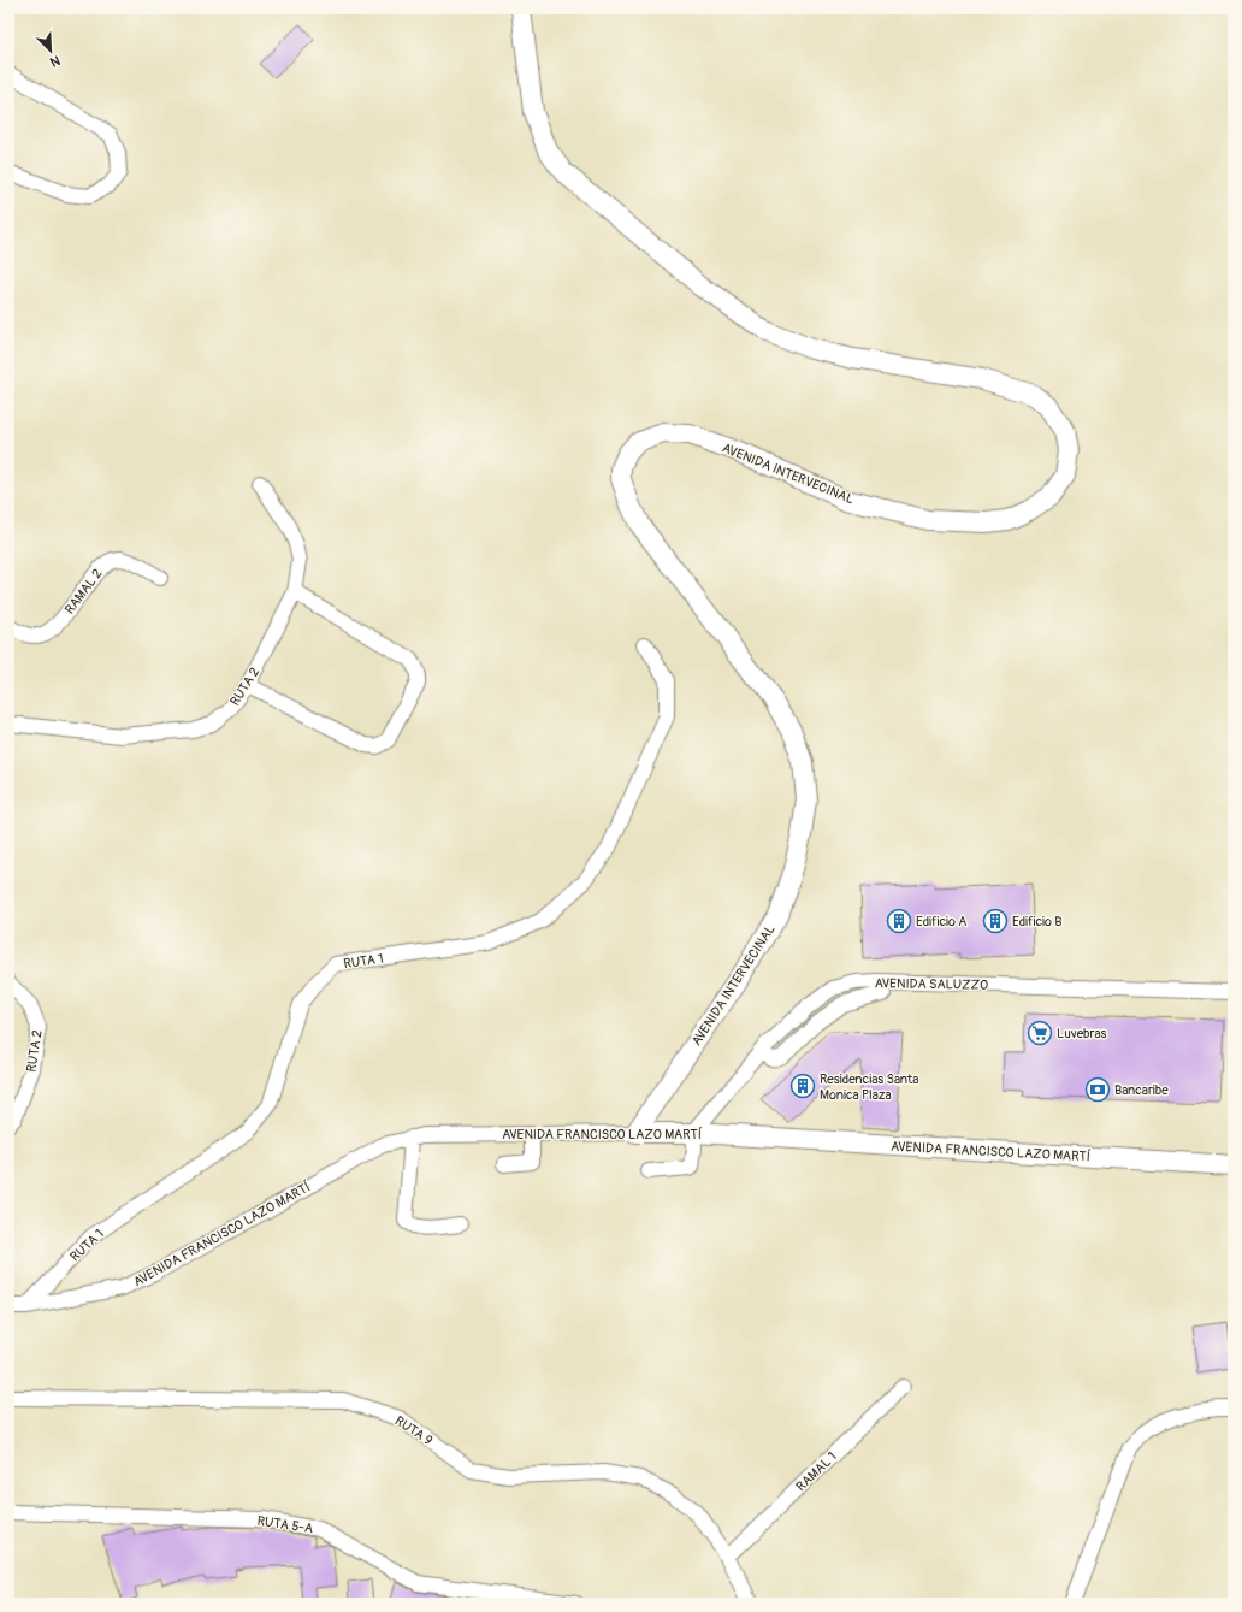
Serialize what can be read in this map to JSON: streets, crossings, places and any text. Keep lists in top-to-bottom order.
{
  "streets": {
    "main road": ["AVENIDA INTERVECINAL", "AVENIDA FRANCISCO LAZO MARTÍ"],
    "street": [
      "RAMAL 2",
      "RUTA 2",
      "RUTA 1",
      "AVENIDA SALUZZO",
      "RUTA 9",
      "RAMAL 1",
      "RUTA 5-A"
    ]
  },
  "crossings": [
    ["AVENIDA INTERVECINAL", "AVENIDA FRANCISCO LAZO MARTÍ"],
    ["RUTA 1", "AVENIDA FRANCISCO LAZO MARTÍ"],
    ["AVENIDA SALUZZO", "AVENIDA FRANCISCO LAZO MARTÍ"],
    ["RUTA 9", "RAMAL 1"]
  ],
  "places": {
    "building": ["Edificio A", "Edificio B", "Residencias Santa Monica Plaza"],
    "supermarket": ["Luvebras"],
    "bank": ["Bancaribe"]
  },
  "north": "bottom right"
}
